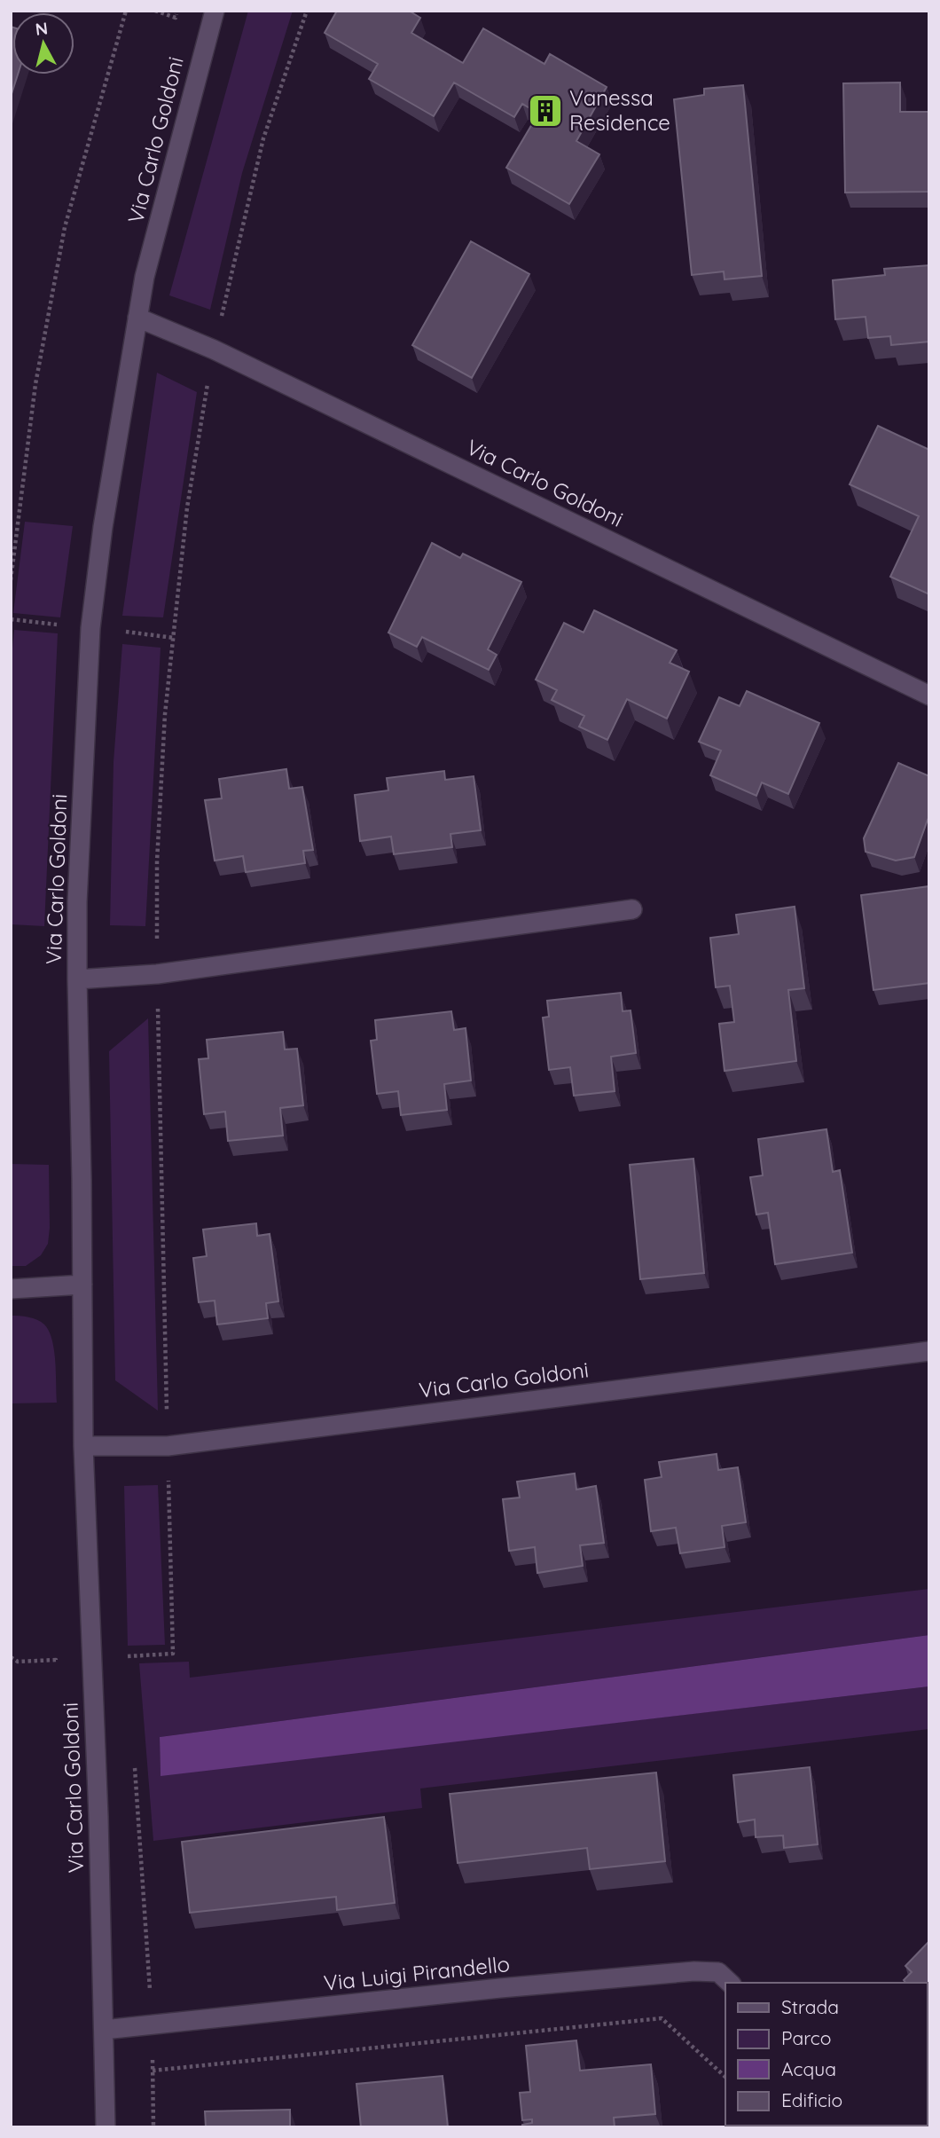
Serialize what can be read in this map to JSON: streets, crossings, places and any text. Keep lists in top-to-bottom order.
{
  "streets": {
    "street": ["Via Carlo Goldoni", "Via Luigi Pirandello"]
  },
  "crossings": [
    ["Via Carlo Goldoni", "Via Luigi Pirandello"]
  ],
  "places": {
    "building": ["Vanessa Residence"]
  },
  "legend": [
    "Strada",
    "Parco",
    "Acqua",
    "Edificio"
  ],
  "north": "top"
}
